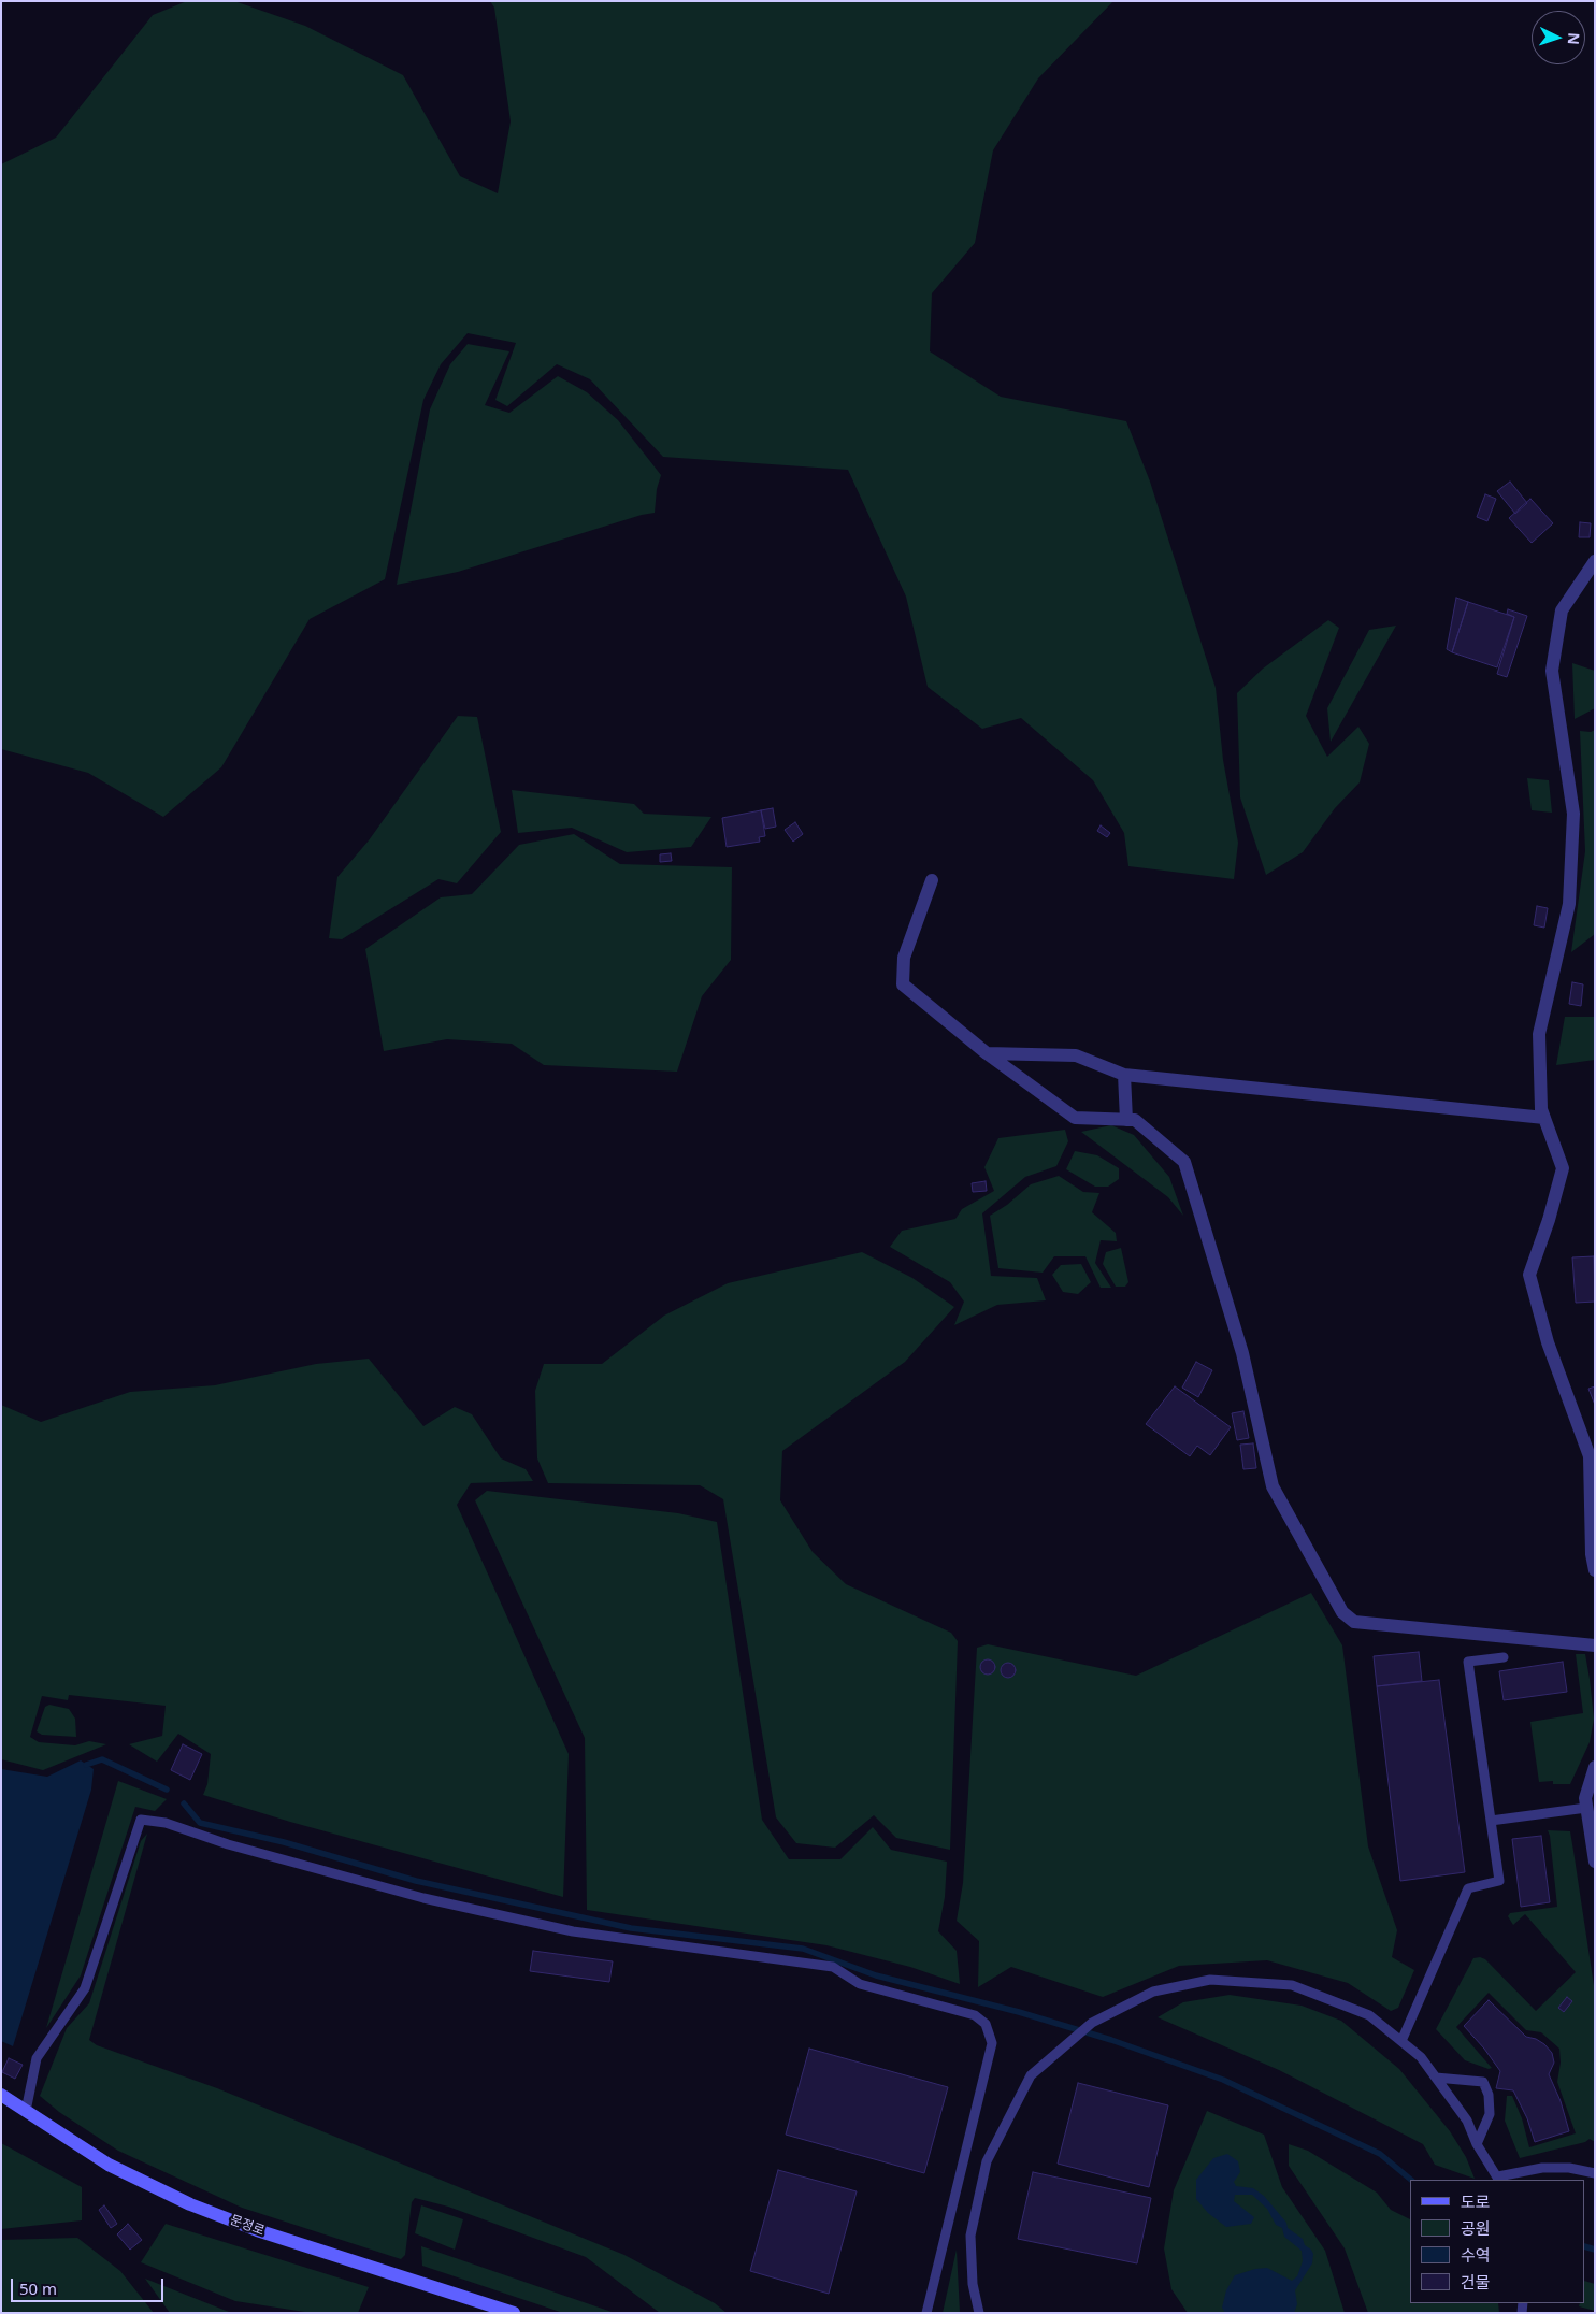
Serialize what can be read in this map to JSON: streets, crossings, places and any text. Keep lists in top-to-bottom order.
{
  "streets": {
    "main road": ["문정로"]
  },
  "legend": [
    "도로",
    "공원",
    "수역",
    "건물"
  ],
  "scale_bar": "50 m",
  "north": "right"
}
